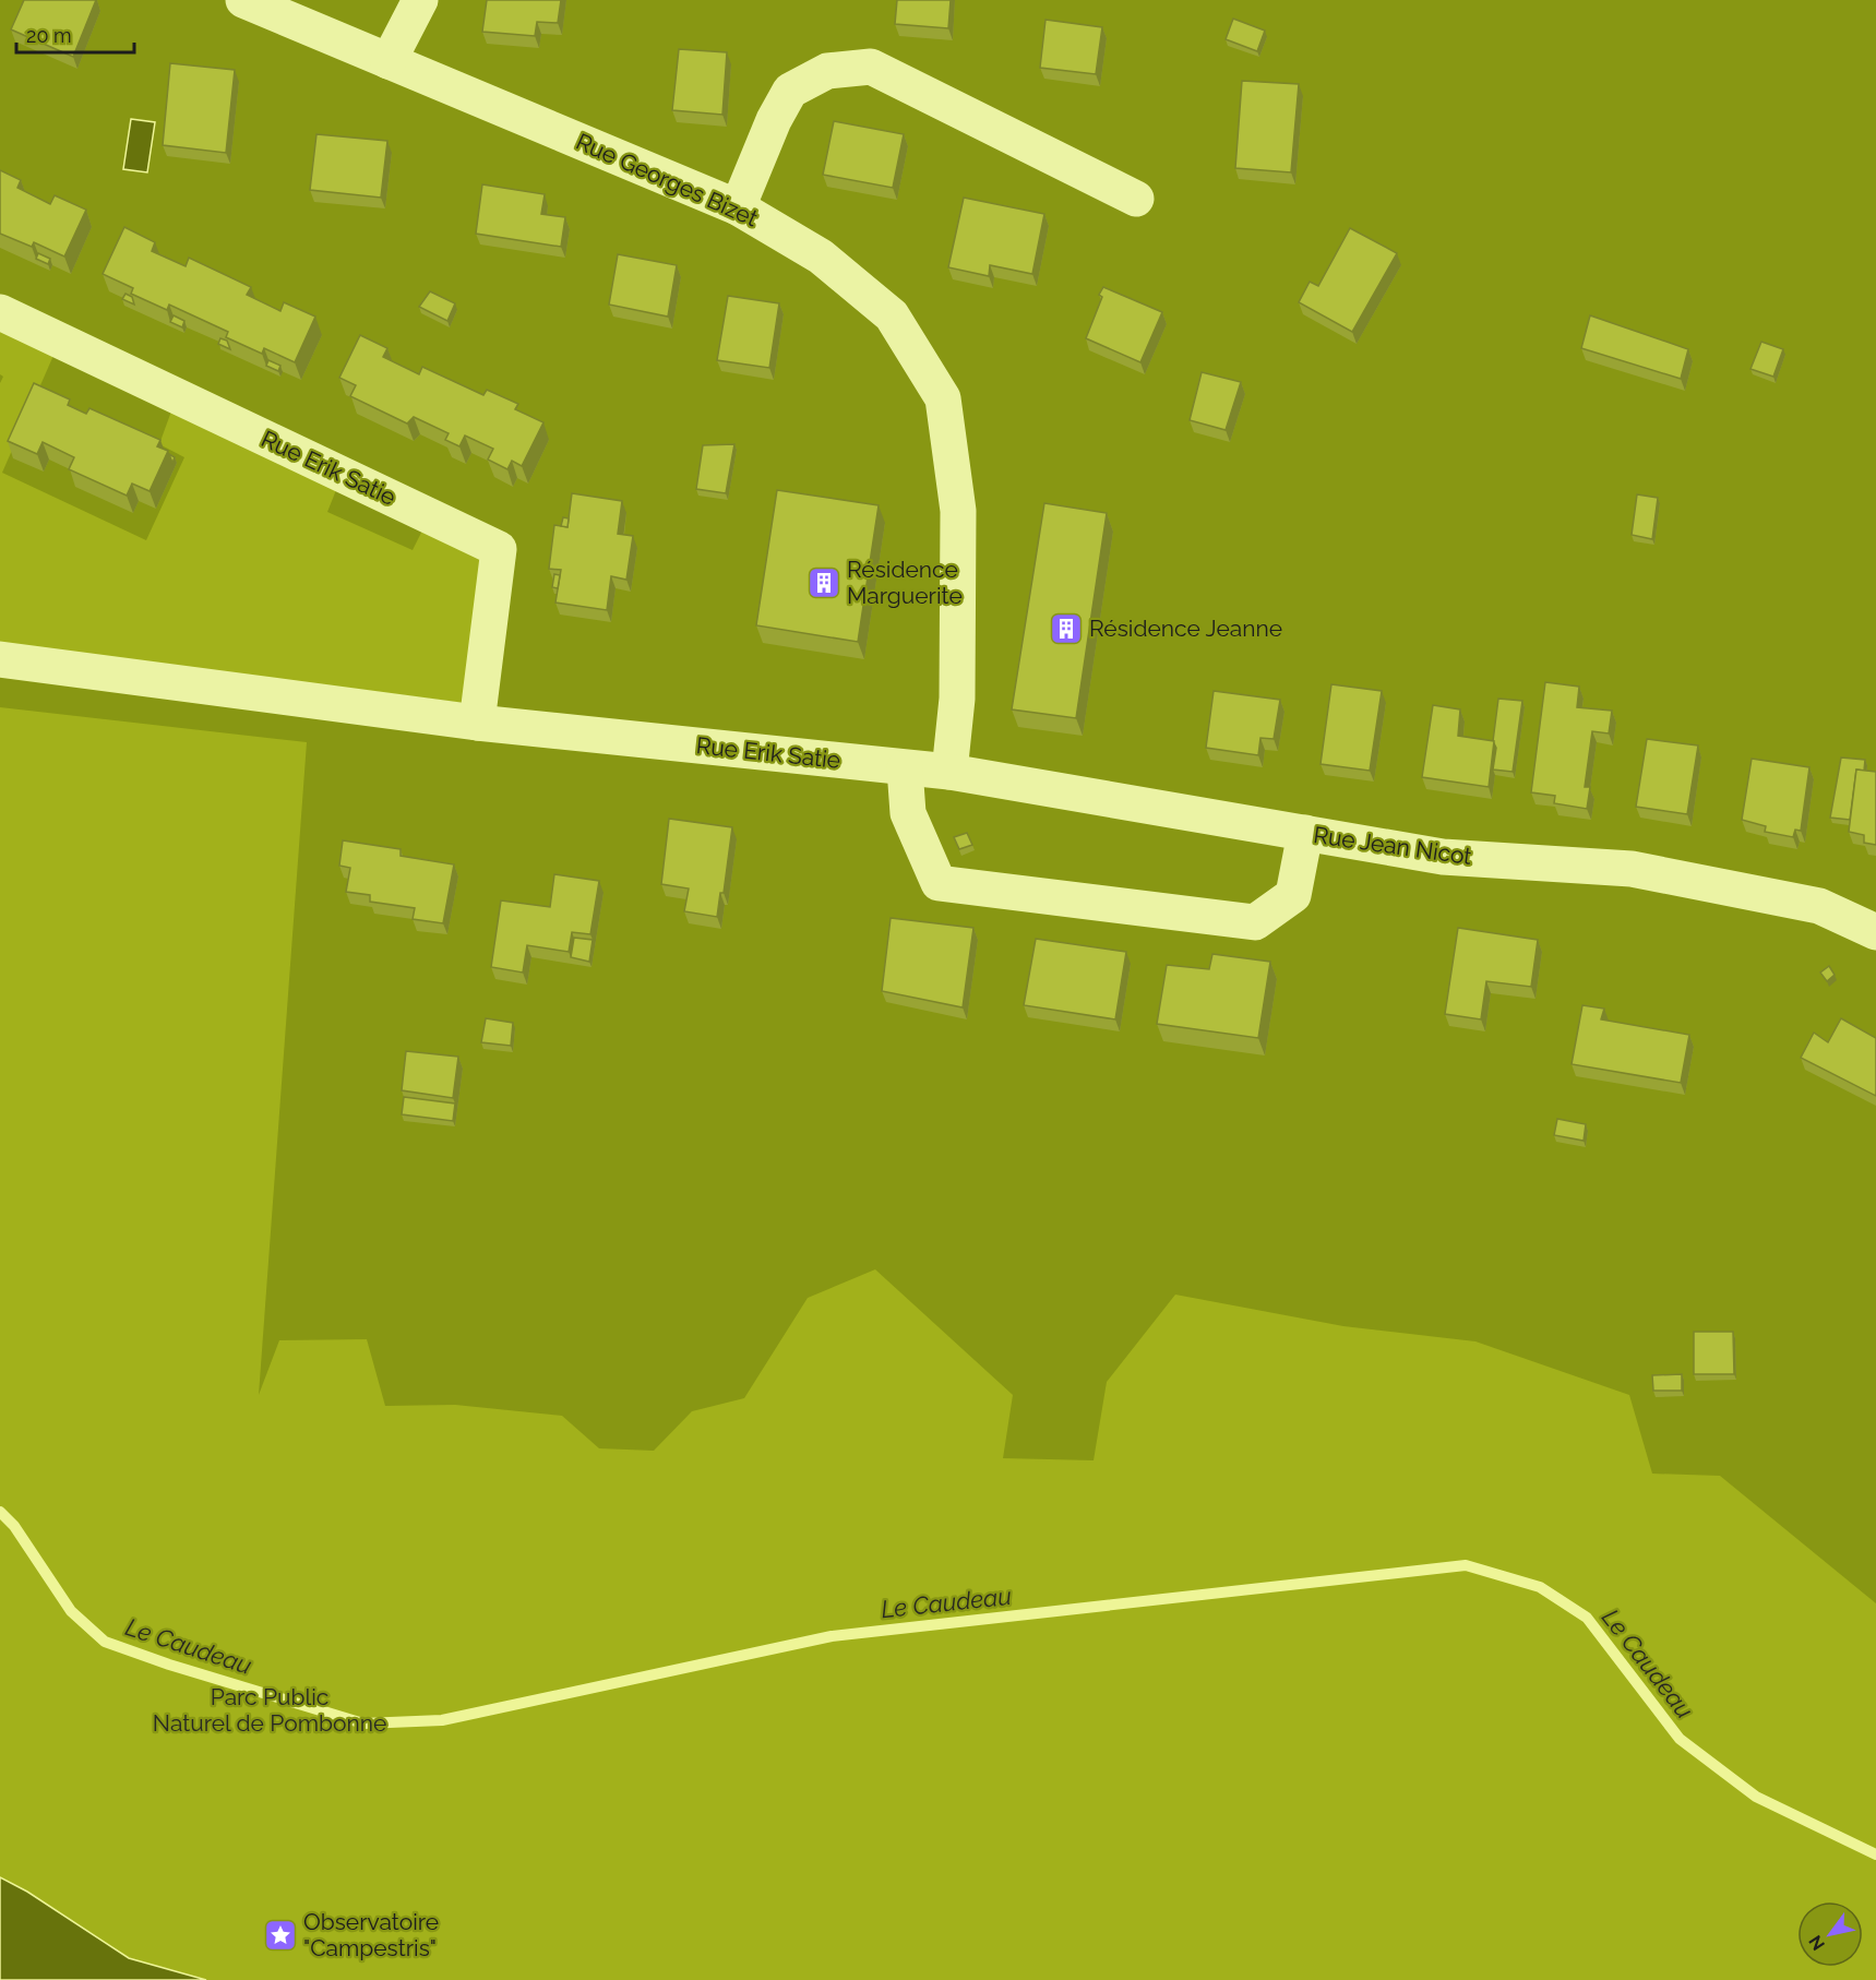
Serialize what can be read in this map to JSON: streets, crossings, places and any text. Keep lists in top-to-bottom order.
{
  "streets": {
    "street": ["Rue Georges Bizet", "Rue Erik Satie", "Rue Jean Nicot"]
  },
  "crossings": [
    ["Rue Georges Bizet", "Rue Jean Nicot"],
    ["Rue Erik Satie", "Rue Jean Nicot"]
  ],
  "water": ["Le Caudeau"],
  "parks": ["Parc Public Naturel de Pombonne"],
  "places": {
    "building": ["Résidence Marguerite", "Résidence Jeanne"],
    "place": ["Observatoire \"Campestris\""]
  },
  "scale_bar": "20 m",
  "north": "bottom left"
}
